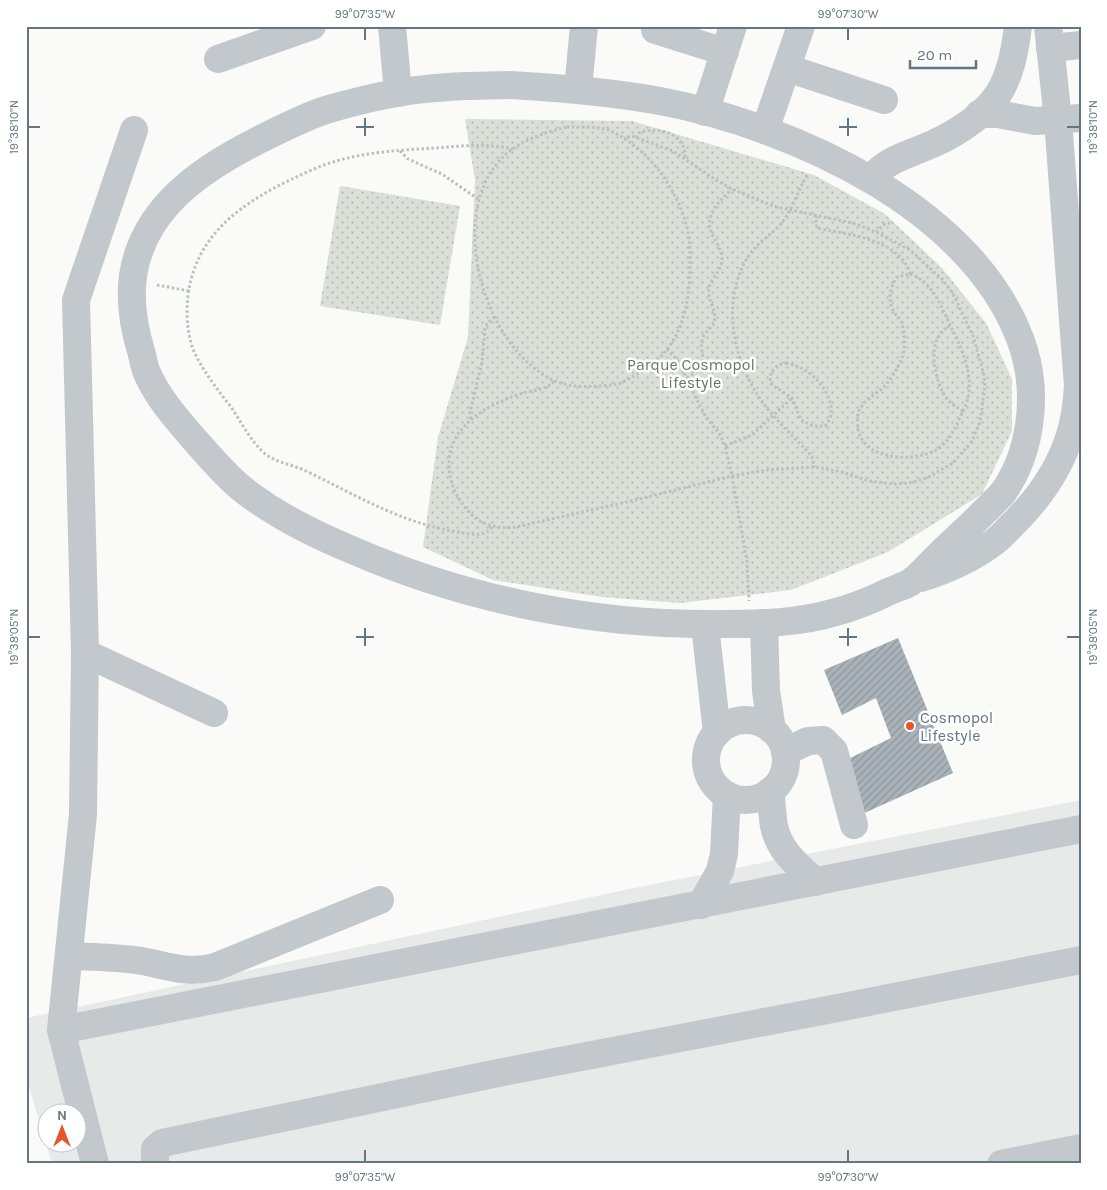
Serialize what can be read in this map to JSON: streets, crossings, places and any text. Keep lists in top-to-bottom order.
{
  "parks": ["Parque Cosmopol Lifestyle"],
  "places": ["Cosmopol Lifestyle"],
  "scale_bar": "20 m",
  "north": "top",
  "coordinates": [
    "99°07'35\"W",
    "99°07'30\"W",
    "19°38'10\"N",
    "19°38'05\"N"
  ]
}
